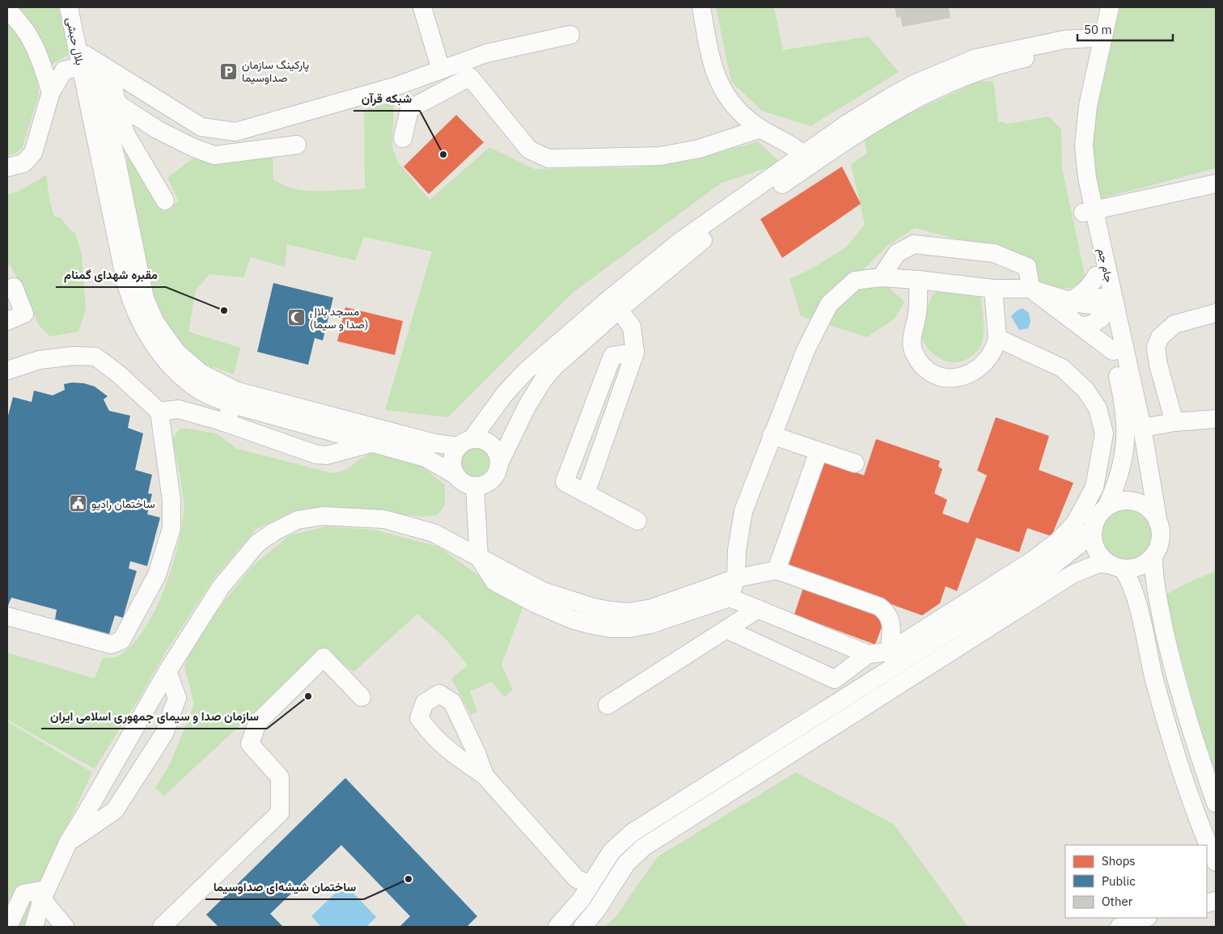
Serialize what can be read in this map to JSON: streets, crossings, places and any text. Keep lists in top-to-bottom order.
{
  "streets": {
    "lane": ["بلال حبشی", "جام جم"]
  },
  "places": {
    "parking": ["پارکینگ سازمان صداوسیما"],
    "other": [
      "شبکه قرآن",
      "مقبره شهدای گمنام",
      "سازمان صدا و سیمای جمهوری اسلامی ایران",
      "ساختمان شیشه‌ای صداوسیما"
    ],
    "mosque": ["مسجد بلال (صدا و سیما)"],
    "public building": ["ساختمان رادیو"]
  },
  "legend": ["Shops", "Public", "Other"],
  "scale_bar": "50 m"
}
